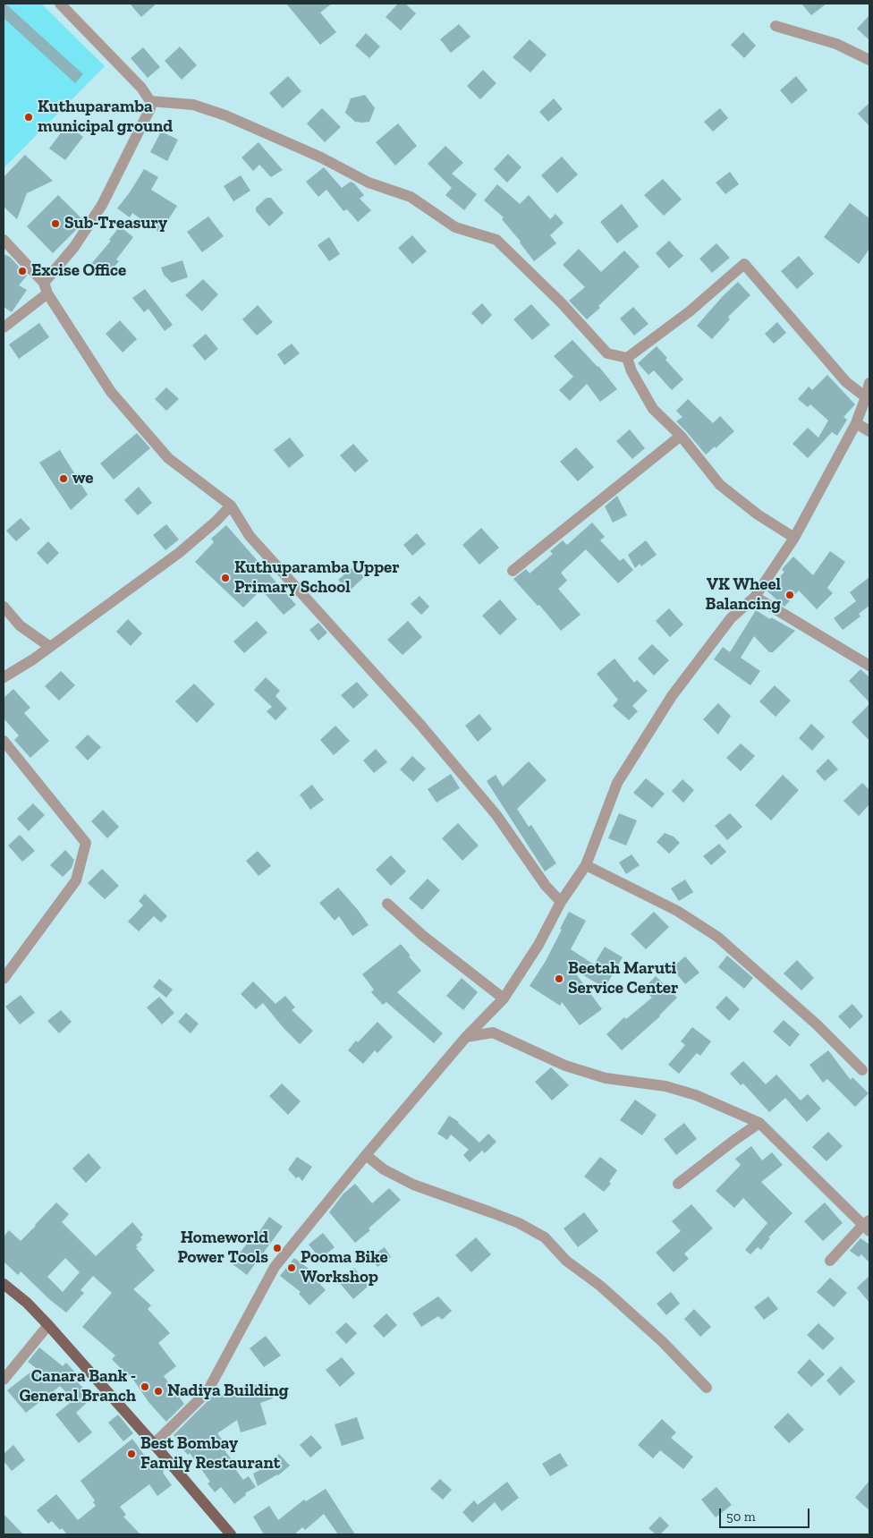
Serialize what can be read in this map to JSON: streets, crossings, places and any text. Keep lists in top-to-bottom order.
{
  "places": [
    "Kuthuparamba municipal ground",
    "Sub-Treasury",
    "Excise Office",
    "we",
    "Kuthuparamba Upper Primary School",
    "VK Wheel Balancing",
    "Beetah Maruti Service Center",
    "Homeworld Power Tools",
    "Pooma Bike Workshop",
    "Canara Bank - General Branch",
    "Nadiya Building",
    "Best Bombay Family Restaurant"
  ],
  "scale_bar": "50 m"
}
